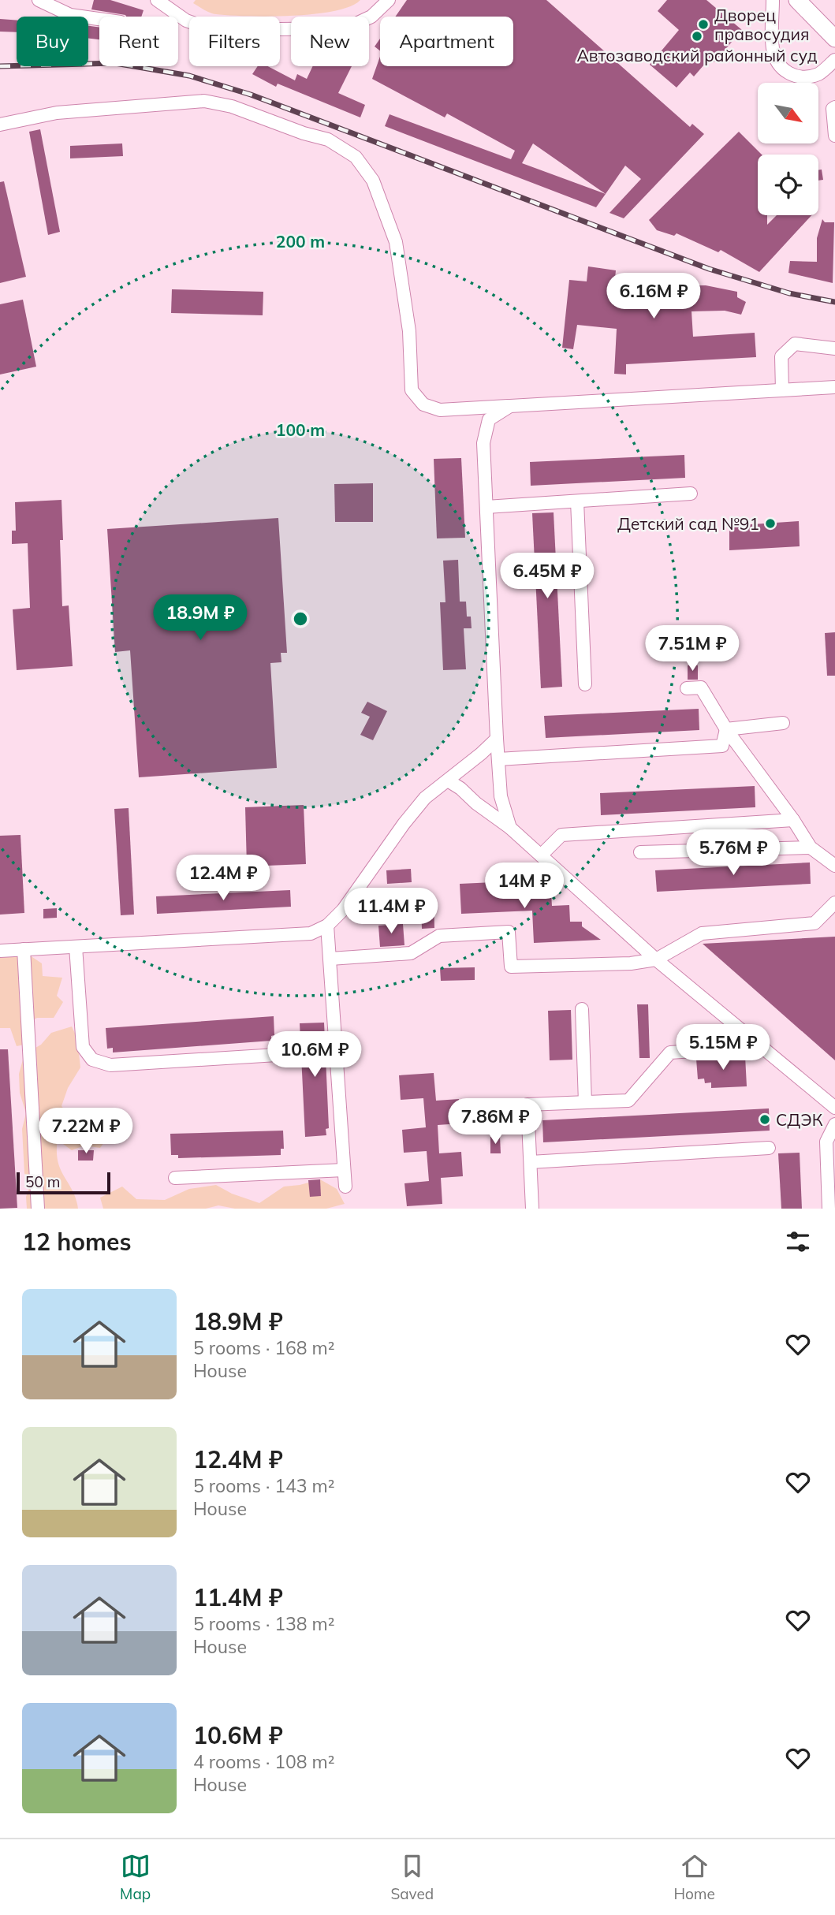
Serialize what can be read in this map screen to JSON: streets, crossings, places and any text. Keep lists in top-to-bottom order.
{
  "places": [
    "Дворец правосудия",
    "Автозаводский районный суд",
    "Детский сад №91",
    "СДЭК"
  ],
  "scale_bar": "50 m",
  "north": "bottom right",
  "page": {
    "chip": [
      "Buy",
      "Rent",
      "Filters",
      "New",
      "Apartment"
    ],
    "price": [
      "6.16M ₽",
      "6.45M ₽",
      "18.9M ₽",
      "7.51M ₽",
      "5.76M ₽",
      "12.4M ₽",
      "14M ₽",
      "11.4M ₽",
      "5.15M ₽",
      "10.6M ₽",
      "7.86M ₽",
      "7.22M ₽"
    ],
    "scale": "50 m",
    "heading": "12 homes",
    "list": [
      {
        "name": "18.9M ₽",
        "note": "5 rooms · 168 m² · House"
      },
      {
        "name": "12.4M ₽",
        "note": "5 rooms · 143 m² · House"
      },
      {
        "name": "11.4M ₽",
        "note": "5 rooms · 138 m² · House"
      },
      {
        "name": "10.6M ₽",
        "note": "4 rooms · 108 m² · House"
      }
    ],
    "tabs": ["Map", "Saved", "Home"]
  },
  "rings": ["200 m", "100 m"]
}
